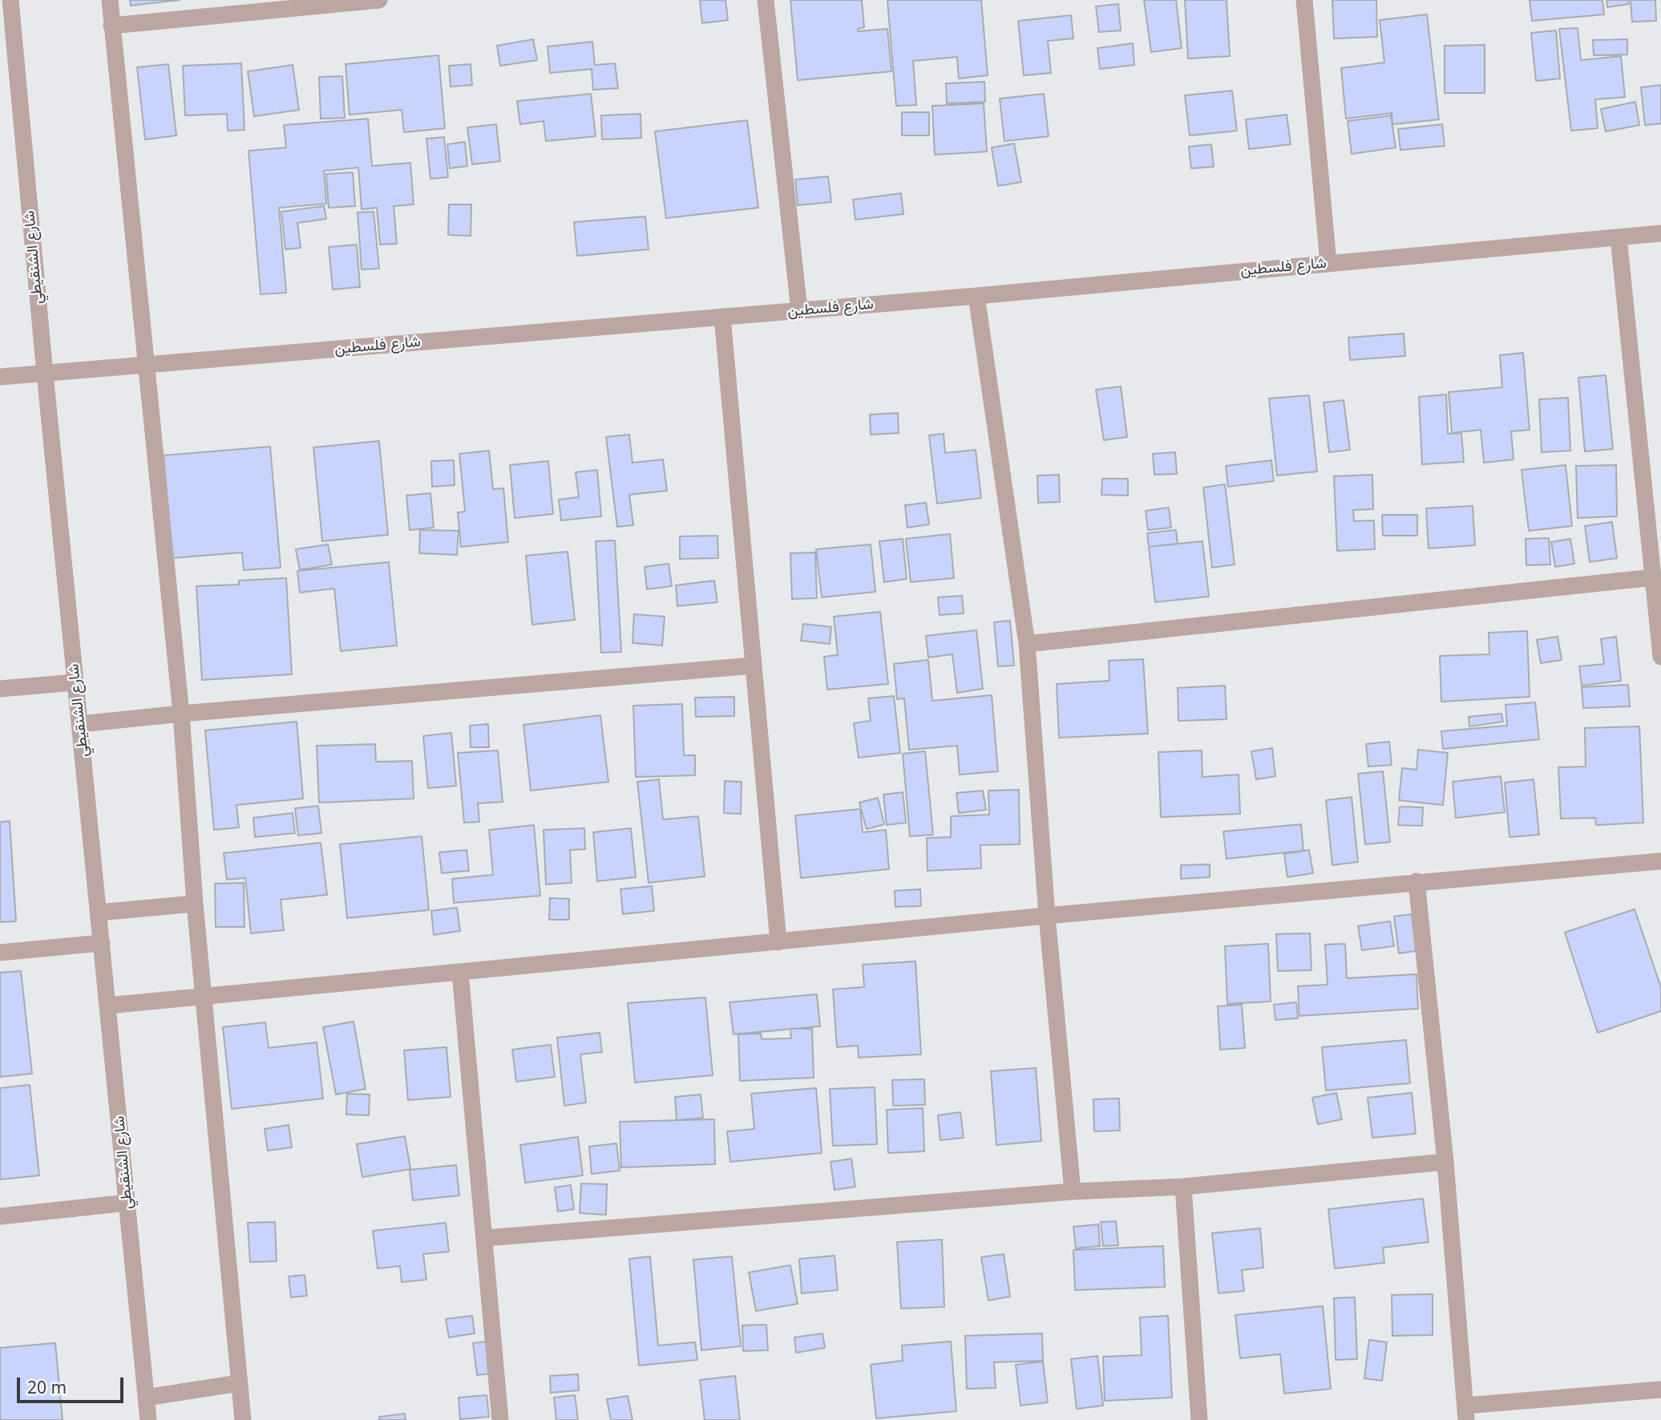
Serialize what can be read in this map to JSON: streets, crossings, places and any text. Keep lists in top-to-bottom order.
{
  "streets": {
    "street": ["شارع الشنقيطي", "شارع فلسطين"]
  },
  "crossings": [
    ["شارع الشنقيطي", "شارع فلسطين"]
  ],
  "scale_bar": "20 m"
}
